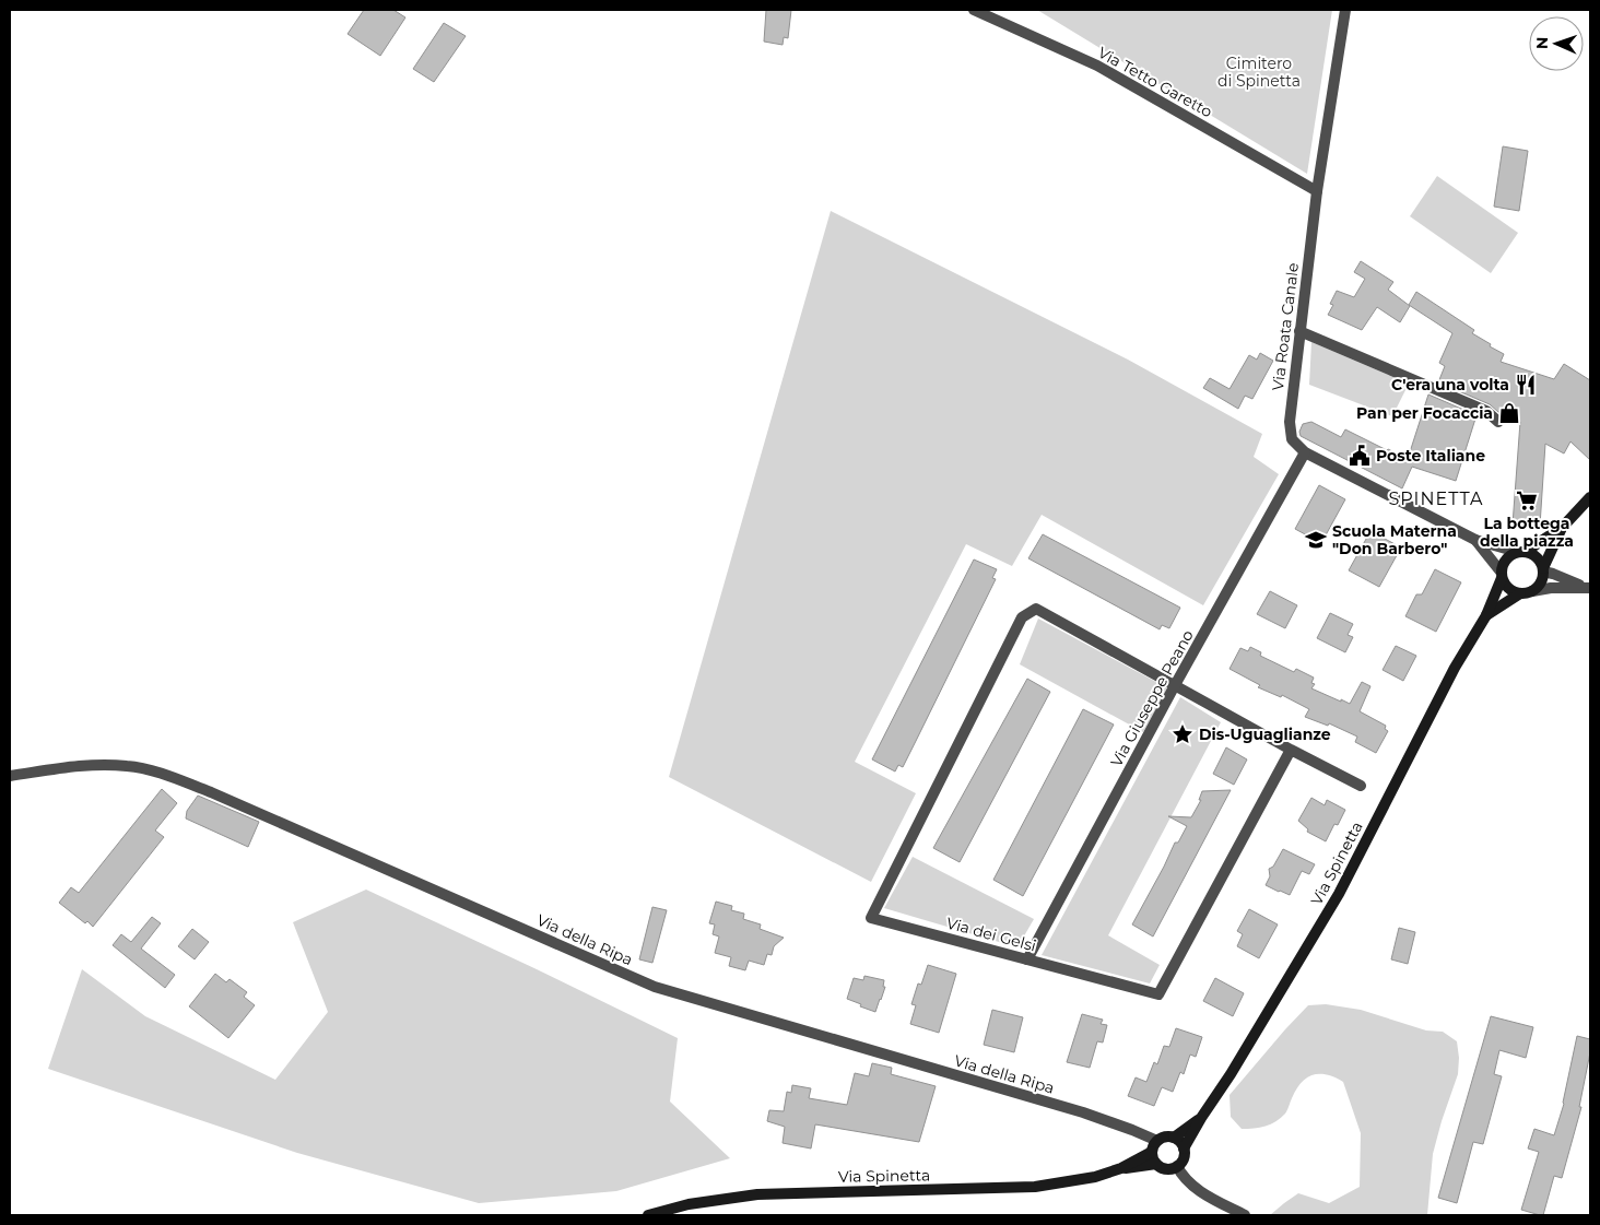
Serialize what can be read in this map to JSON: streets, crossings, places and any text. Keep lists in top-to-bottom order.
{
  "streets": {
    "main road": ["Via Spinetta"],
    "street": [
      "Via Tetto Garetto",
      "Via Roata Canale",
      "Via Giuseppe Peano",
      "Via dei Gelsi",
      "Via della Ripa"
    ]
  },
  "crossings": [
    ["Via Tetto Garetto", "Via Roata Canale"],
    ["Via Roata Canale", "Via Giuseppe Peano"],
    ["Via Roata Canale", "Via Spinetta"],
    ["Via Giuseppe Peano", "Via dei Gelsi"],
    ["Via Spinetta", "Via della Ripa"]
  ],
  "districts": ["SPINETTA"],
  "parks": ["Cimitero di Spinetta"],
  "places": {
    "restaurant": ["C'era una volta"],
    "shop": ["Pan per Focaccia"],
    "public building": ["Poste Italiane"],
    "supermarket": ["La bottega della piazza"],
    "school or university": ["Scuola Materna \"Don Barbero\""],
    "place": ["Dis-Uguaglianze"]
  },
  "north": "left"
}
